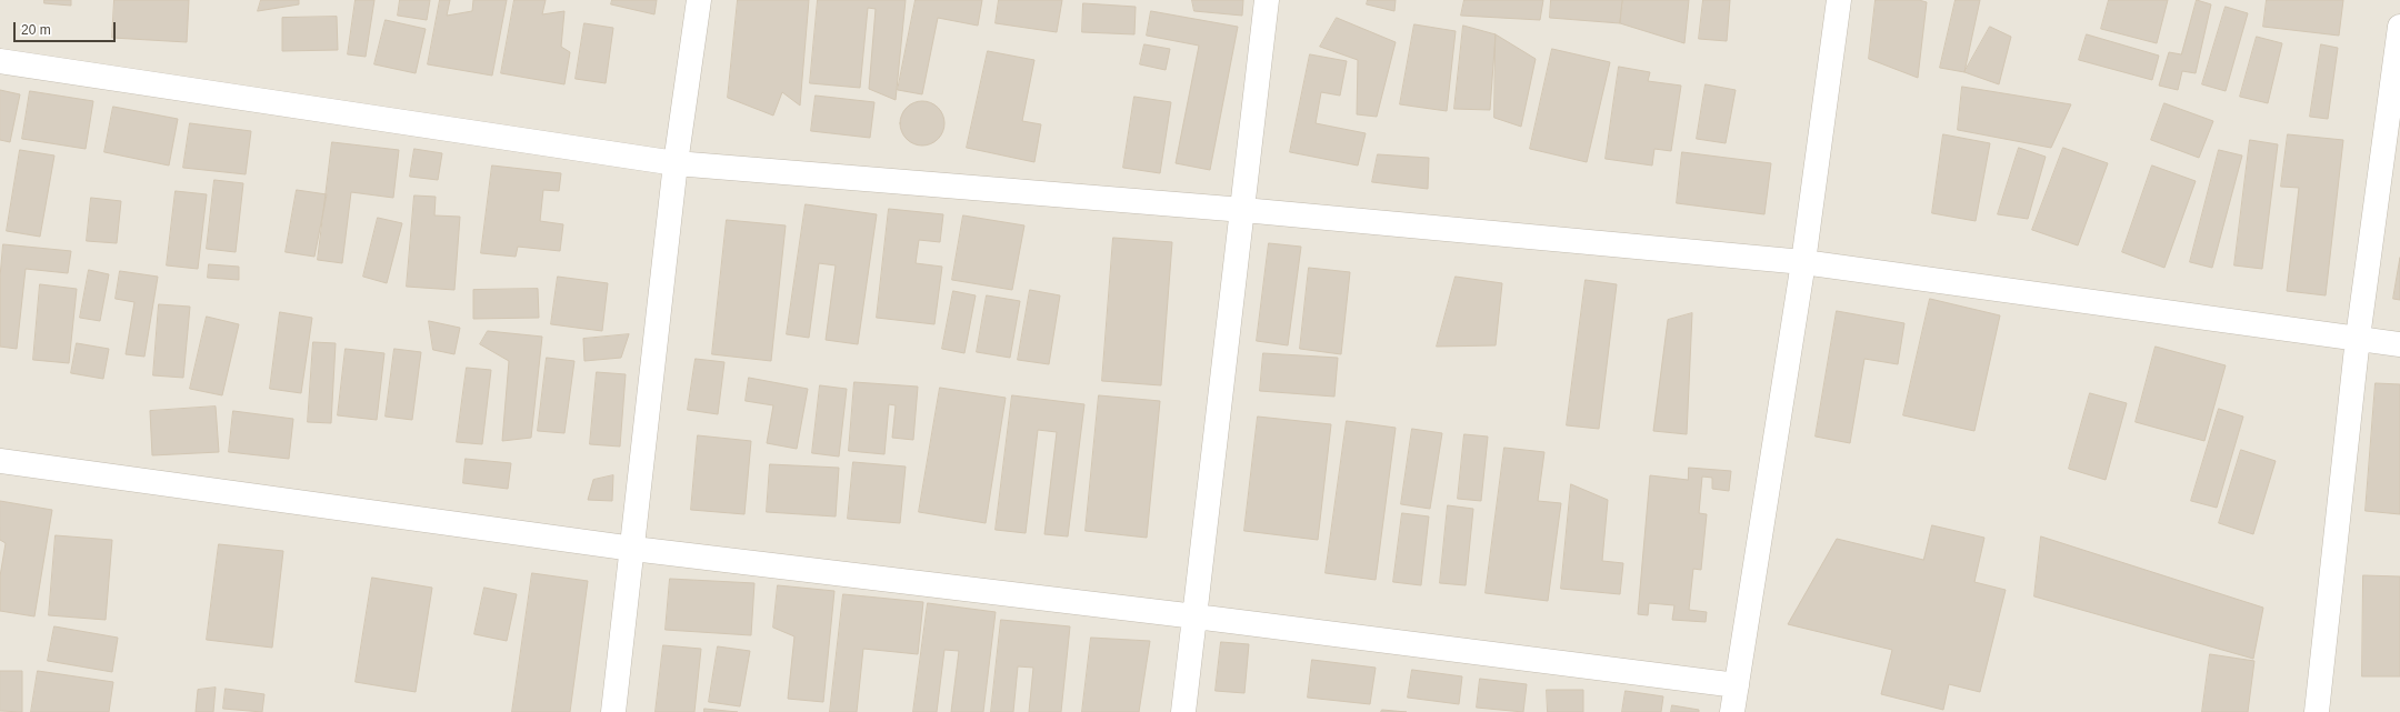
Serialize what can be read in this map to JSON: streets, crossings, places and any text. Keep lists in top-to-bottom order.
{
  "scale_bar": "20 m"
}
